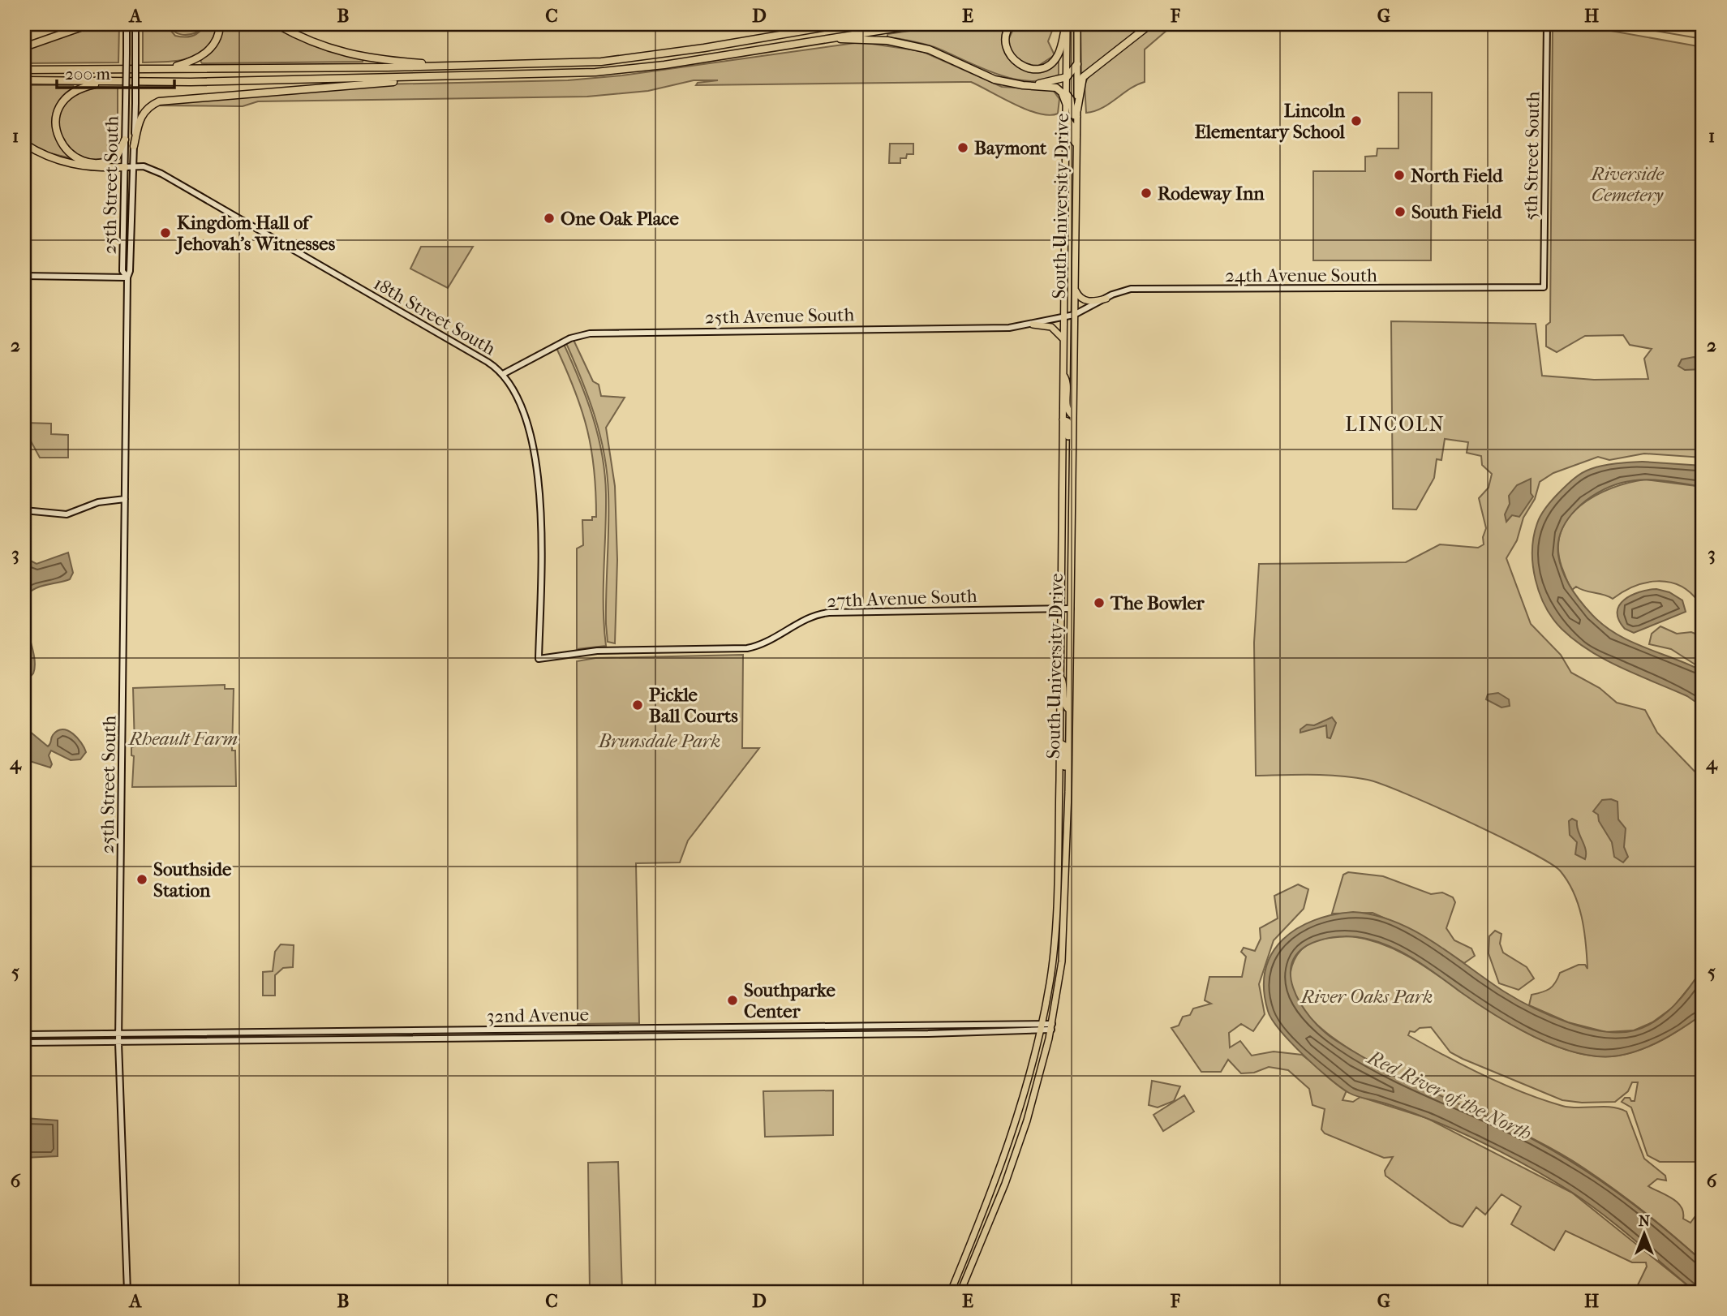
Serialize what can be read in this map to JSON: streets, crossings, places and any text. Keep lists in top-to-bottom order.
{
  "streets": {
    "main road": [
      "5th Street South",
      "25th Street South",
      "South University Drive",
      "24th Avenue South",
      "18th Street South",
      "25th Avenue South",
      "27th Avenue South",
      "32nd Avenue"
    ]
  },
  "crossings": [
    ["5th Street South", "24th Avenue South"],
    ["25th Street South", "18th Street South"],
    ["25th Street South", "32nd Avenue"],
    ["South University Drive", "24th Avenue South"],
    ["South University Drive", "25th Avenue South"],
    ["South University Drive", "27th Avenue South"],
    ["South University Drive", "32nd Avenue"],
    ["24th Avenue South", "25th Avenue South"],
    ["18th Street South", "25th Avenue South"],
    ["18th Street South", "27th Avenue South"]
  ],
  "districts": ["LINCOLN"],
  "water": ["Red River of the North"],
  "parks": [
    "Riverside Cemetery",
    "Rheault Farm",
    "Brunsdale Park",
    "River Oaks Park"
  ],
  "places": [
    "Lincoln Elementary School",
    "Baymont",
    "North Field",
    "Rodeway Inn",
    "South Field",
    "One Oak Place",
    "Kingdom Hall of Jehovah's Witnesses",
    "The Bowler",
    "Pickle Ball Courts",
    "Southside Station",
    "Southparke Center"
  ],
  "scale_bar": "200 m",
  "north": "top",
  "grid": {
    "columns": [
      "A",
      "B",
      "C",
      "D",
      "E",
      "F",
      "G",
      "H"
    ],
    "rows": [
      "1",
      "2",
      "3",
      "4",
      "5",
      "6"
    ]
  }
}
